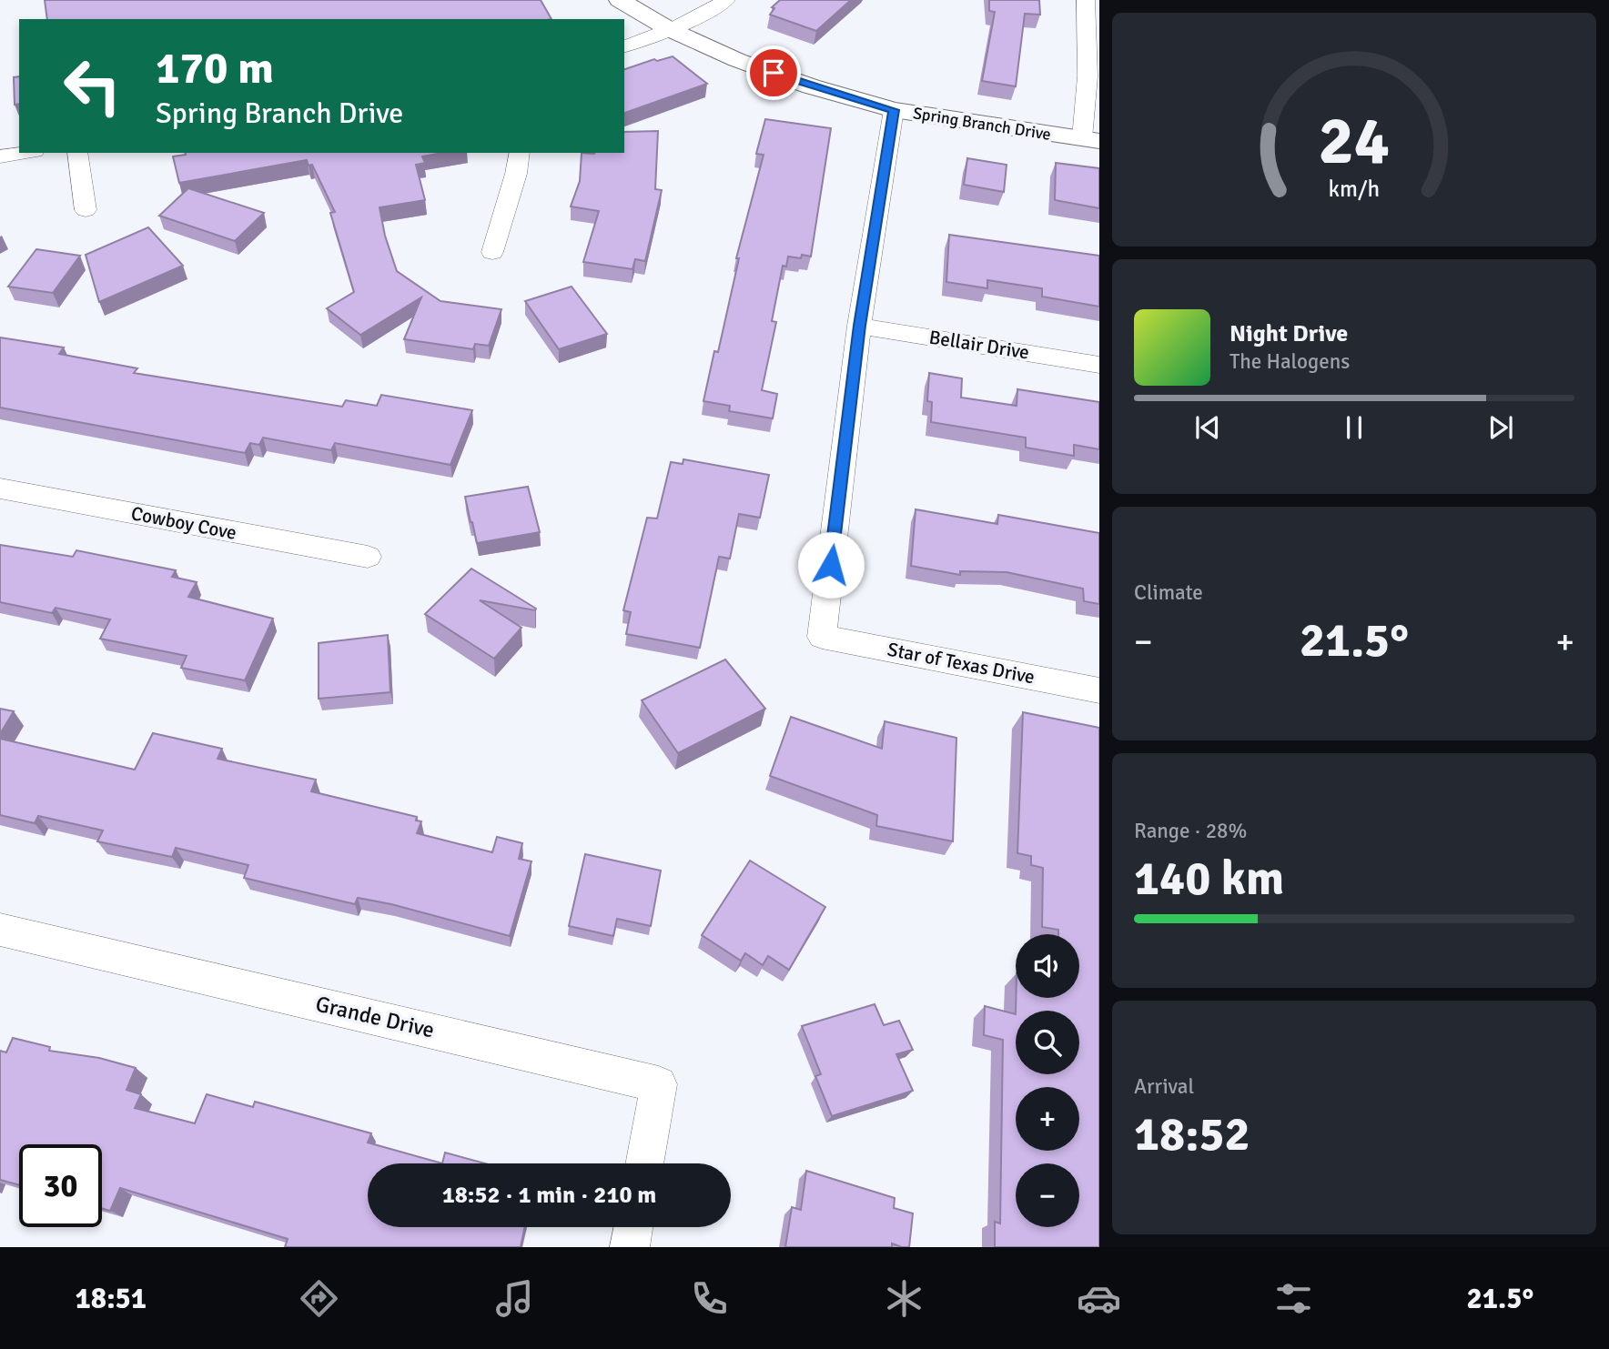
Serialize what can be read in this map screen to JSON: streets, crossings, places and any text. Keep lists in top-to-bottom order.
{
  "streets": {
    "street": [
      "Spring Branch Drive",
      "Bellair Drive",
      "Cowboy Cove",
      "Star of Texas Drive",
      "Grande Drive"
    ]
  },
  "crossings": [
    ["Bellair Drive", "Star of Texas Drive"]
  ],
  "page": {
    "turn": ["170 m", "Spring Branch Drive"],
    "song": ["Night Drive", "The Halogens"],
    "tile": [
      "Climate",
      ["Range · 28%", "140 km"],
      ["Arrival", "18:52"]
    ],
    "heat": ["−", "21.5°", "+"],
    "map_buttons": ["+", "−"],
    "limit": "30",
    "trip": "18:52 · 1 min · 210 m",
    "tabs": ["18:51", "21.5°"],
    "gauge": ["24", "km/h"]
  }
}
